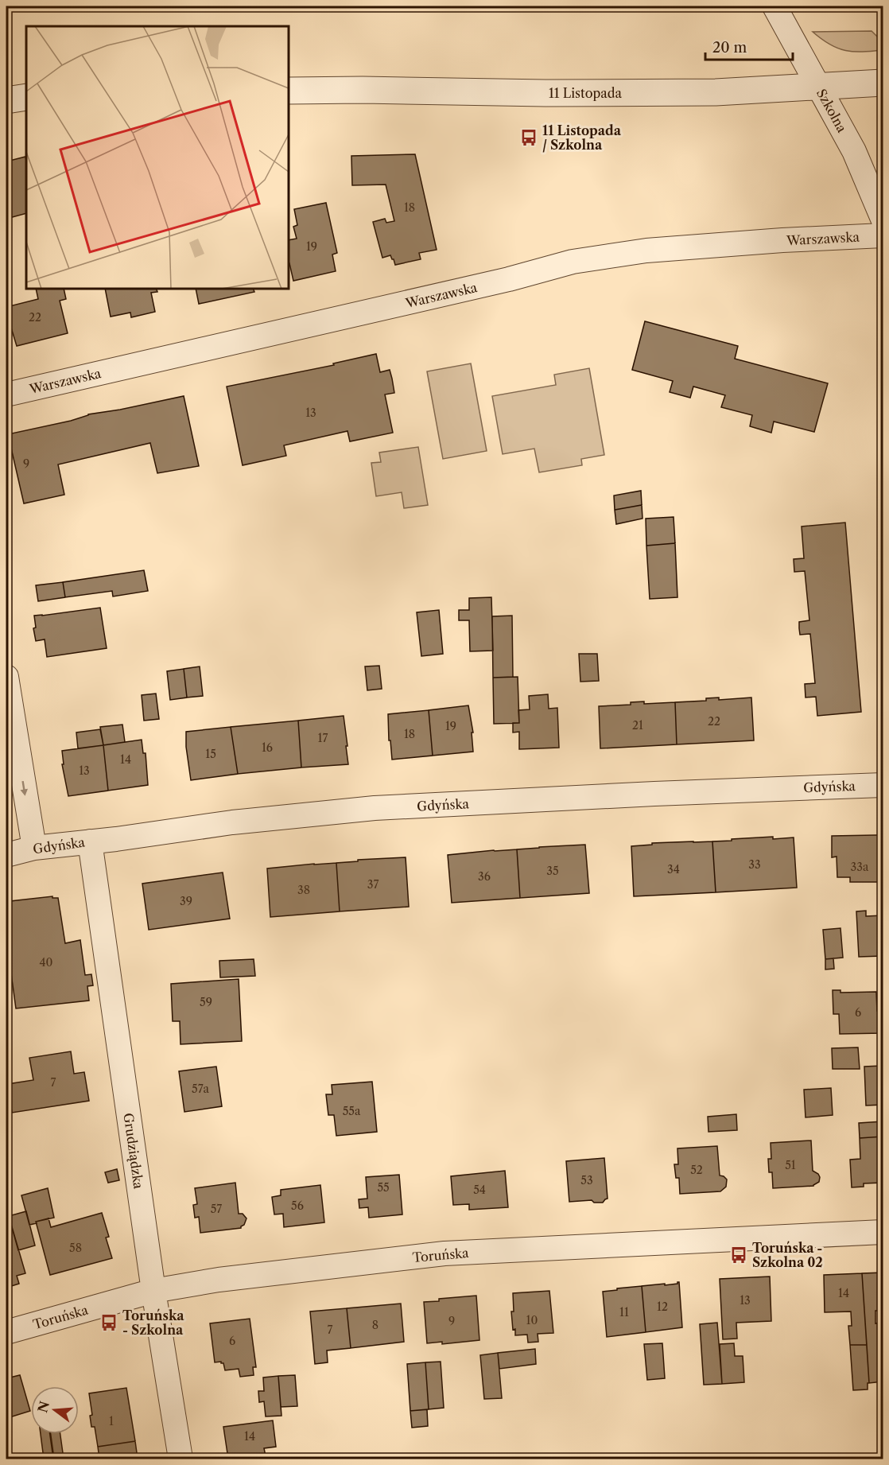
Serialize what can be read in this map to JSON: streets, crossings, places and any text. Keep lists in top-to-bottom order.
{
  "streets": {
    "street": [
      "11 Listopada",
      "Szkolna",
      "Warszawska",
      "Gdyńska",
      "Grudziądzka",
      "Toruńska"
    ]
  },
  "crossings": [
    ["11 Listopada", "Szkolna"],
    ["Gdyńska", "Grudziądzka"],
    ["Grudziądzka", "Toruńska"]
  ],
  "places": {
    "bus stop": ["11 Listopada / Szkolna", "Toruńska - Szkolna 02", "Toruńska - Szkolna"]
  },
  "house_numbers": [
    "18",
    "19",
    "22",
    "13",
    "9",
    "22",
    "21",
    "19",
    "18",
    "17",
    "16",
    "15",
    "14",
    "13",
    "33",
    "33a",
    "34",
    "35",
    "36",
    "37",
    "38",
    "39",
    "40",
    "59",
    "6",
    "7",
    "57a",
    "55a",
    "51",
    "52",
    "53",
    "55",
    "54",
    "56",
    "57",
    "58",
    "14",
    "13",
    "12",
    "11",
    "10",
    "9",
    "8",
    "7",
    "6",
    "1",
    "14"
  ],
  "scale_bar": "20 m",
  "north": "left"
}
